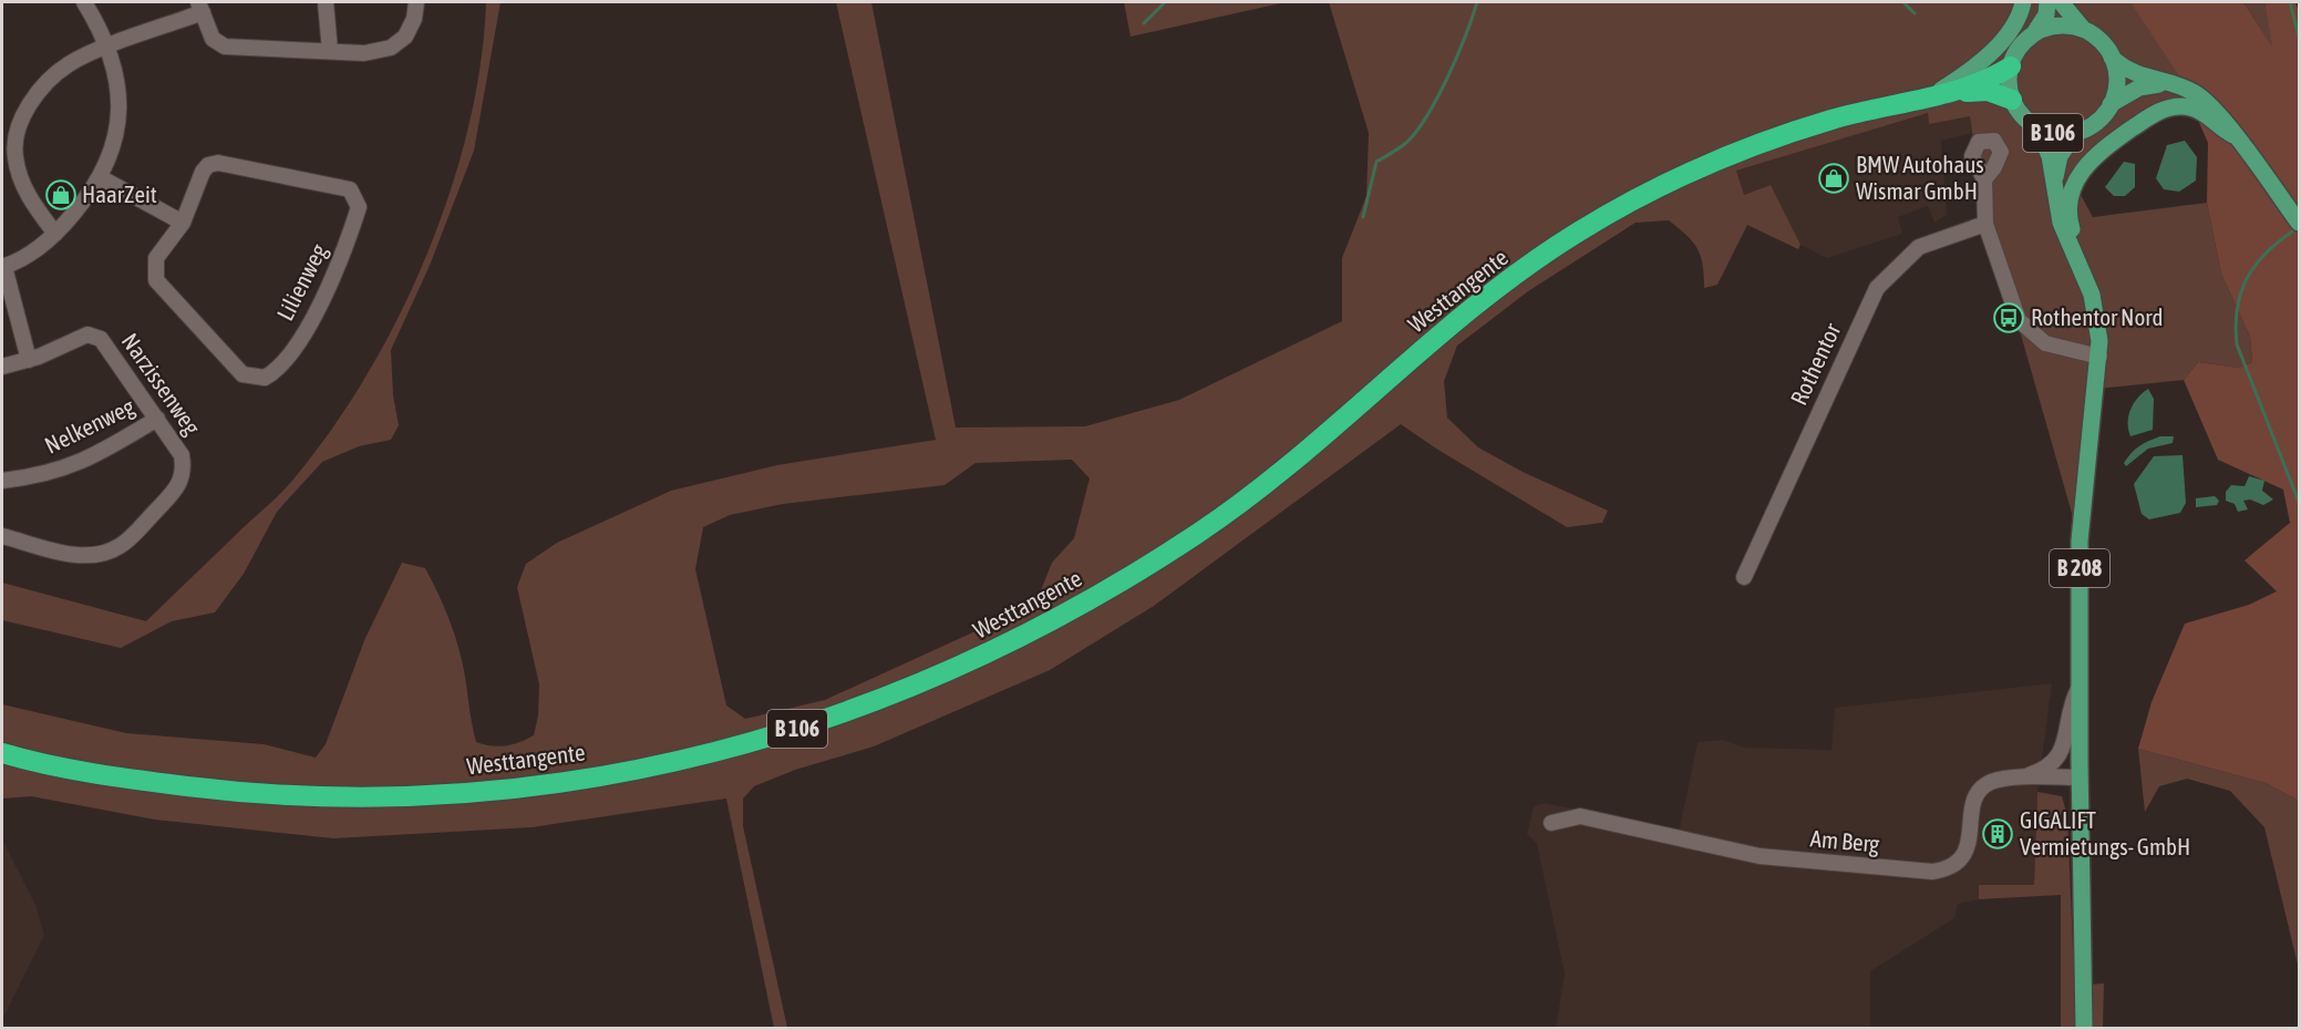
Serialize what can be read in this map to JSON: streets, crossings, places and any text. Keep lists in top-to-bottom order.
{
  "streets": {
    "highway": ["B 106", "Westtangente"],
    "main road": ["B 208"],
    "street": [
      "Lilienweg",
      "Rothentor",
      "Narzissenweg",
      "Nelkenweg",
      "Am Berg"
    ]
  },
  "crossings": [
    ["B 106", "Westtangente"],
    ["B 106", "B 208"],
    ["Westtangente", "B 208"],
    ["Narzissenweg", "Nelkenweg"],
    ["B 208", "Am Berg"]
  ],
  "places": {
    "shop": ["BMW Autohaus Wismar GmbH", "HaarZeit"],
    "bus stop": ["Rothentor Nord"],
    "building": ["GIGALIFT Vermietungs- GmbH"]
  }
}
